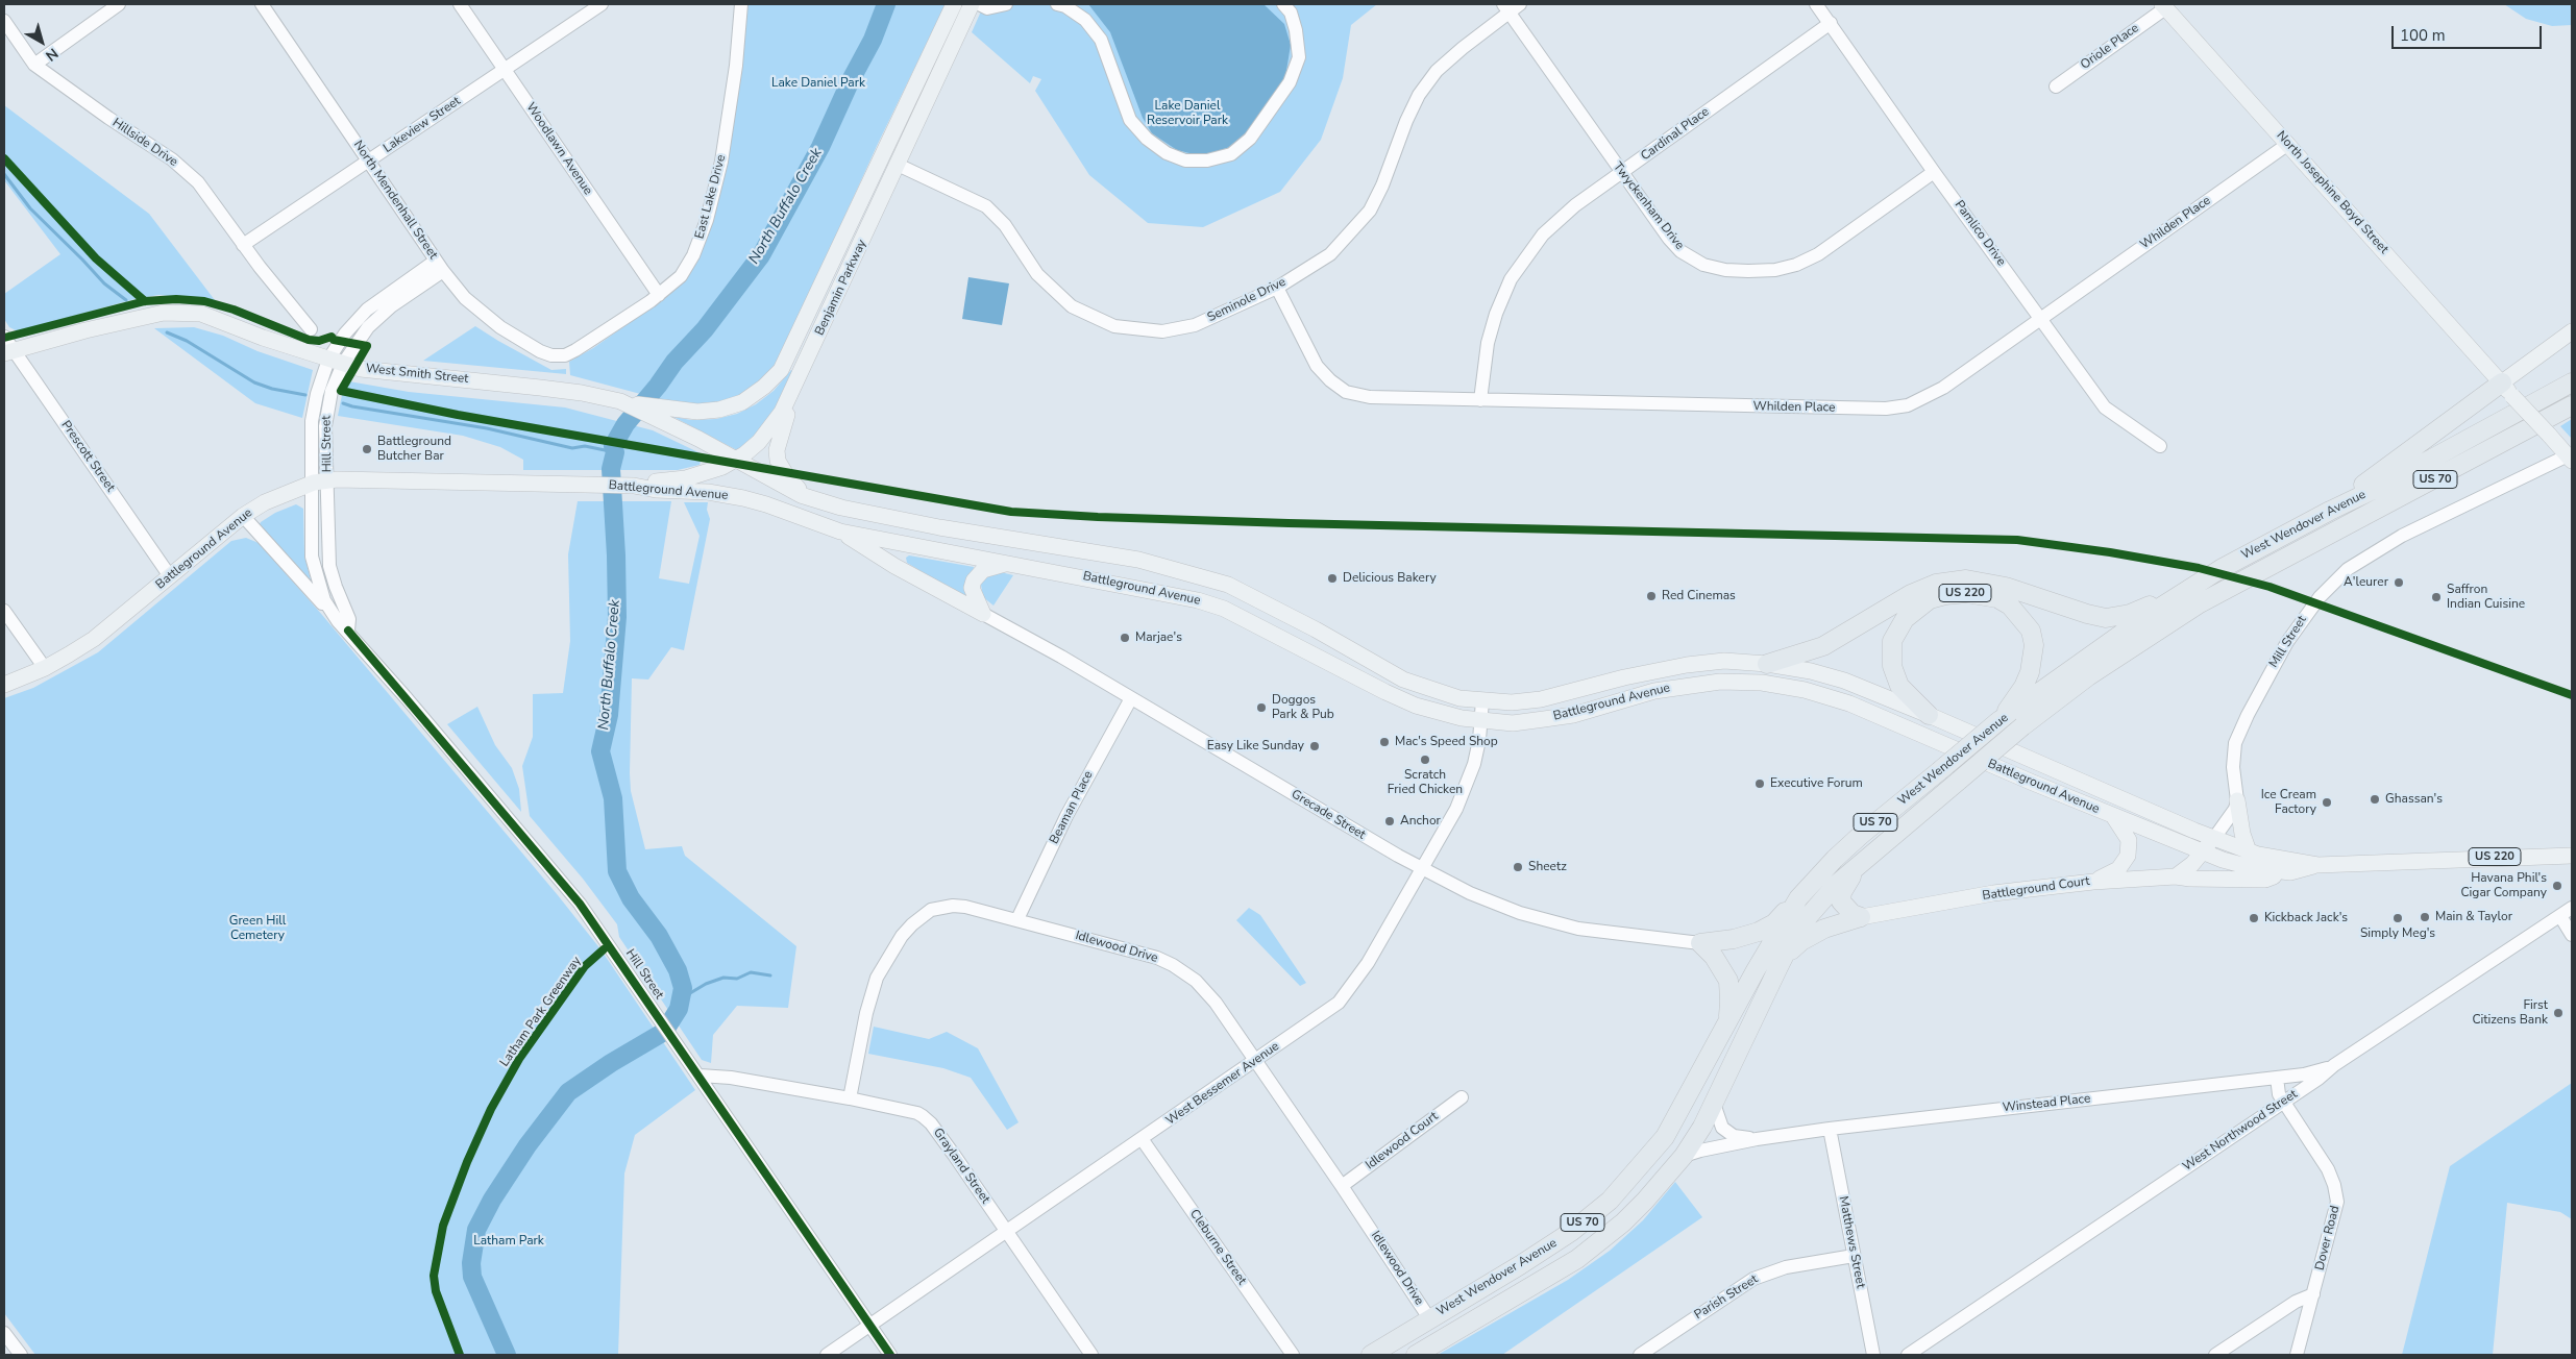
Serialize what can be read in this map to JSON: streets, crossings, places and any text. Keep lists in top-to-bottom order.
{
  "streets": {
    "highway": ["US 70", "West Wendover Avenue", "US 220"],
    "main road": [
      "North Josephine Boyd Street",
      "Benjamin Parkway",
      "West Smith Street",
      "Battleground Avenue",
      "Battleground Court"
    ],
    "street": [
      "Oriole Place",
      "Lakeview Street",
      "Cardinal Place",
      "Hillside Drive",
      "Woodlawn Avenue",
      "East Lake Drive",
      "North Mendenhall Street",
      "Twyckenham Drive",
      "Whilden Place",
      "Pamlico Drive",
      "Seminole Drive",
      "Hill Street",
      "Prescott Street",
      "Mill Street",
      "Beaman Place",
      "Grecade Street",
      "Idlewood Drive",
      "West Bessemer Avenue",
      "Winstead Place",
      "West Northwood Street",
      "Idlewood Court",
      "Grayland Street",
      "Dover Road",
      "Matthews Street",
      "Cleburne Street",
      "Parish Street"
    ],
    "cycle path": ["Latham Park Greenway"]
  },
  "crossings": [
    ["Oriole Place", "North Josephine Boyd Street"],
    ["Lakeview Street", "Hillside Drive"],
    ["Lakeview Street", "Woodlawn Avenue"],
    ["Lakeview Street", "North Mendenhall Street"],
    ["Cardinal Place", "Twyckenham Drive"],
    ["Cardinal Place", "Whilden Place"],
    ["Cardinal Place", "Pamlico Drive"],
    ["Woodlawn Avenue", "East Lake Drive"],
    ["North Josephine Boyd Street", "Whilden Place"],
    ["North Josephine Boyd Street", "Mill Street"],
    ["East Lake Drive", "North Mendenhall Street"],
    ["North Mendenhall Street", "Hill Street"],
    ["Twyckenham Drive", "Pamlico Drive"],
    ["Twyckenham Drive", "Seminole Drive"],
    ["Whilden Place", "Pamlico Drive"],
    ["Whilden Place", "Seminole Drive"],
    ["Benjamin Parkway", "Seminole Drive"],
    ["Benjamin Parkway", "West Smith Street"],
    ["Benjamin Parkway", "Battleground Avenue"],
    ["West Smith Street", "Hill Street"],
    ["West Smith Street", "Prescott Street"],
    ["West Smith Street", "Battleground Avenue"],
    ["Hill Street", "Battleground Avenue"],
    ["Hill Street", "West Bessemer Avenue"],
    ["Hill Street", "Grayland Street"],
    ["Prescott Street", "Battleground Avenue"],
    ["Battleground Avenue", "US 220"],
    ["Battleground Avenue", "West Bessemer Avenue"],
    ["West Wendover Avenue", "US 220"],
    ["West Wendover Avenue", "Idlewood Drive"],
    ["West Wendover Avenue", "Winstead Place"],
    ["US 220", "Battleground Court"],
    ["Beaman Place", "Grecade Street"],
    ["Beaman Place", "Idlewood Drive"],
    ["Grecade Street", "West Bessemer Avenue"],
    ["Idlewood Drive", "West Bessemer Avenue"],
    ["Idlewood Drive", "Idlewood Court"],
    ["Idlewood Drive", "Grayland Street"],
    ["West Bessemer Avenue", "Grayland Street"],
    ["West Bessemer Avenue", "Cleburne Street"],
    ["Winstead Place", "West Northwood Street"],
    ["Winstead Place", "Dover Road"],
    ["Winstead Place", "Matthews Street"],
    ["West Northwood Street", "Dover Road"],
    ["Matthews Street", "Parish Street"]
  ],
  "water": ["North Buffalo Creek"],
  "parks": [
    "Lake Daniel Park",
    "Lake Daniel Reservoir Park",
    "Green Hill Cemetery",
    "Latham Park"
  ],
  "places": [
    "Battleground Butcher Bar",
    "Delicious Bakery",
    "A'leurer",
    "Red Cinemas",
    "Saffron Indian Cuisine",
    "Marjae's",
    "Doggos Park & Pub",
    "Mac's Speed Shop",
    "Easy Like Sunday",
    "Scratch Fried Chicken",
    "Executive Forum",
    "Ghassan's",
    "Ice Cream Factory",
    "Anchor",
    "Sheetz",
    "Havana Phil's Cigar Company",
    "Main & Taylor",
    "Kickback Jack's",
    "Simply Meg's",
    "First Citizens Bank"
  ],
  "scale_bar": "100 m",
  "north": "bottom right"
}
